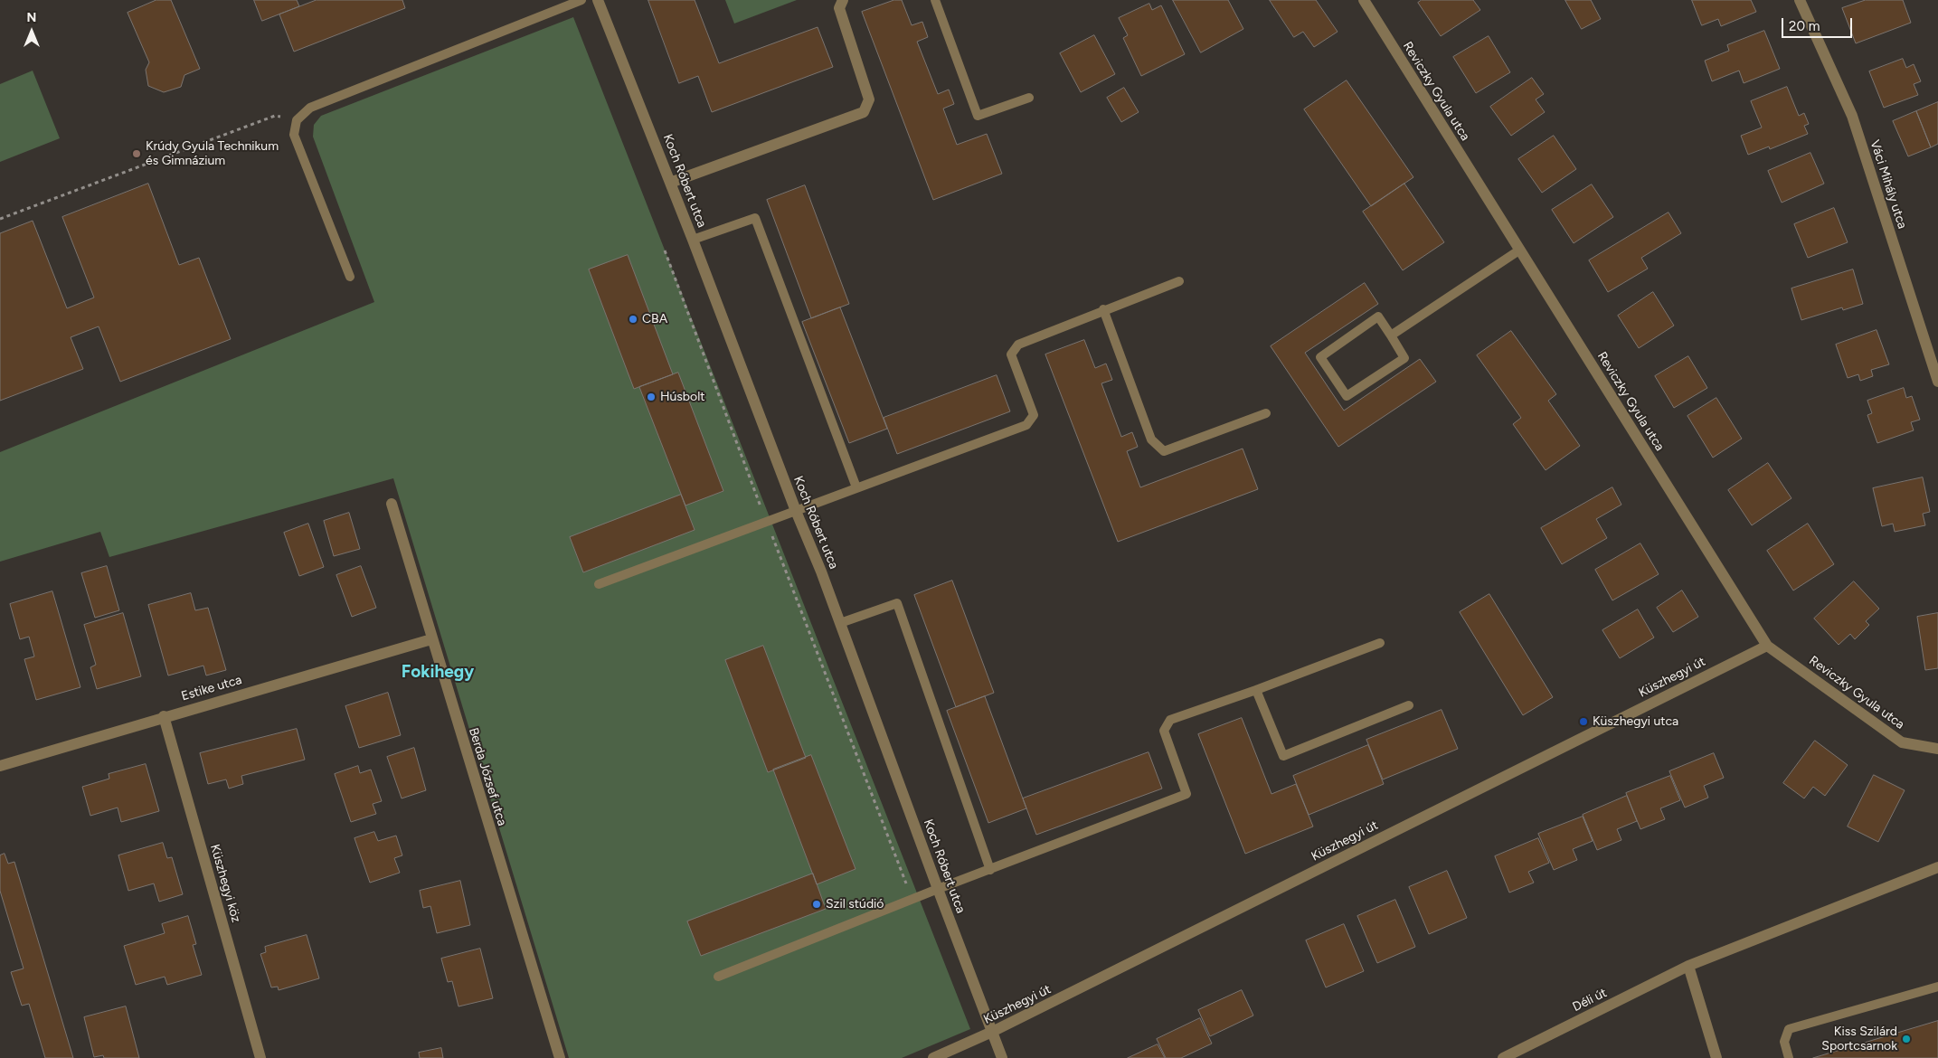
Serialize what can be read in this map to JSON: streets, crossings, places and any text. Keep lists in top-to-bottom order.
{
  "streets": {
    "street": [
      "Reviczky Gyula utca",
      "Koch Róbert utca",
      "Váci Mihály utca",
      "Küszhegyi út",
      "Estike utca",
      "Berda József utca",
      "Küszhegyi köz",
      "Déli út"
    ]
  },
  "crossings": [
    ["Reviczky Gyula utca", "Küszhegyi út"],
    ["Koch Róbert utca", "Küszhegyi út"],
    ["Estike utca", "Berda József utca"],
    ["Estike utca", "Küszhegyi köz"]
  ],
  "districts": ["Fokihegy"],
  "places": [
    "Krúdy Gyula Technikum és Gimnázium",
    "CBA",
    "Húsbolt",
    "Küszhegyi utca",
    "Szil stúdió",
    "Kiss Szilárd Sportcsarnok"
  ],
  "scale_bar": "20 m",
  "north": "top"
}
